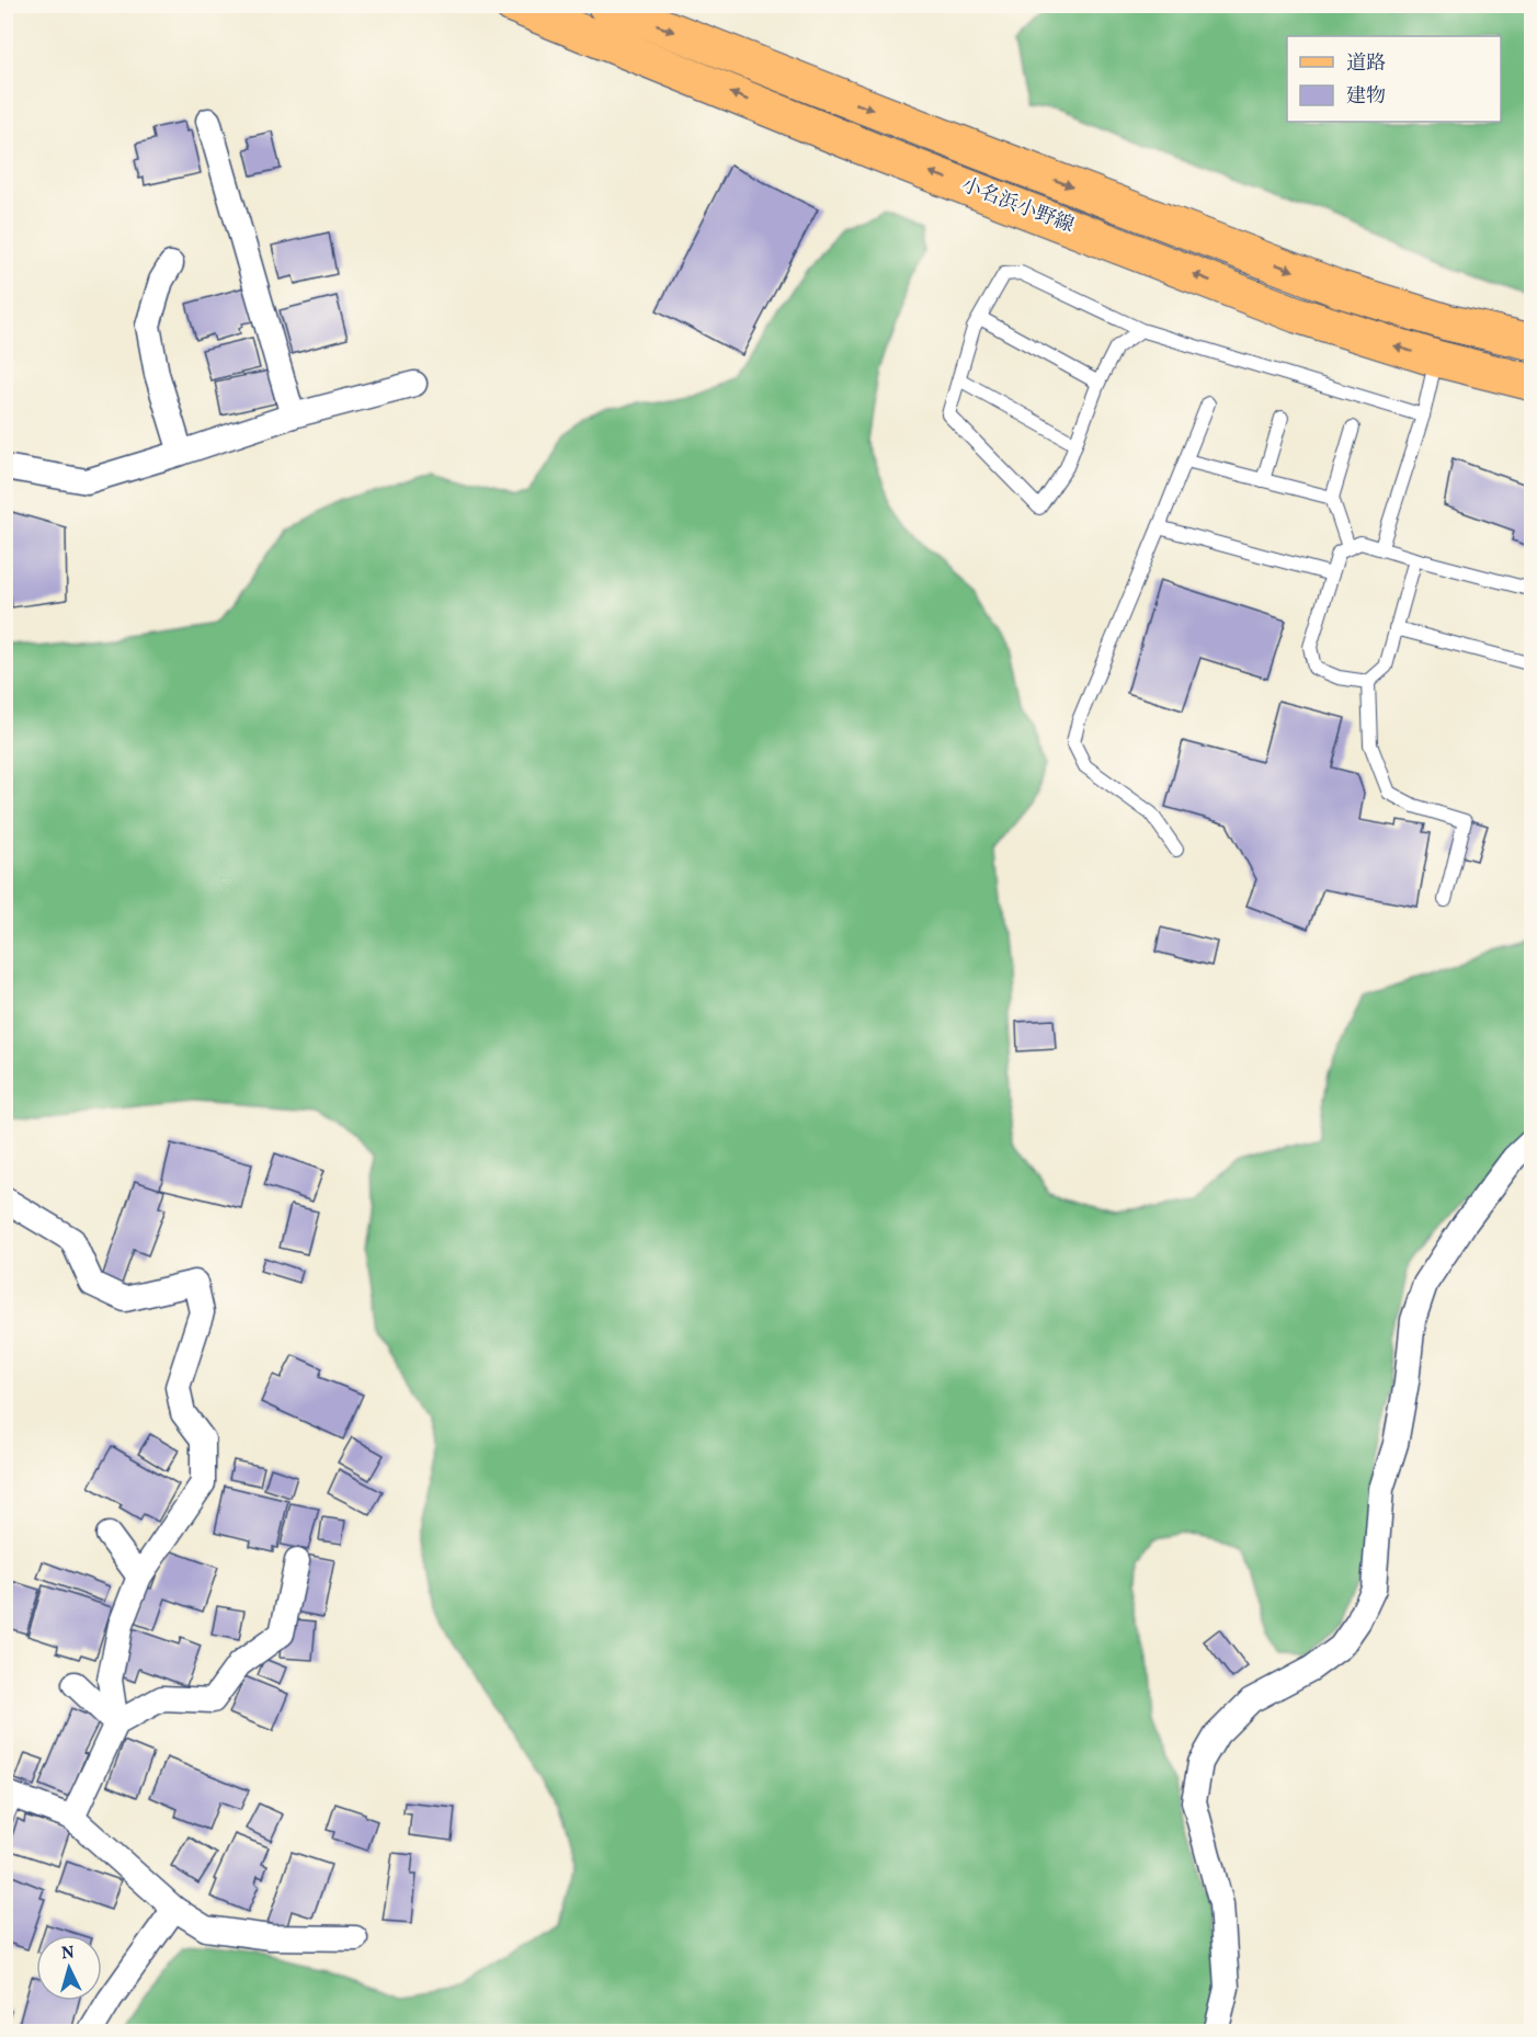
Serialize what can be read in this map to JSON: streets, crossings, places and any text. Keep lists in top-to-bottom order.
{
  "streets": {
    "main road": ["小名浜小野線"]
  },
  "legend": ["道路", "建物"],
  "north": "top"
}
